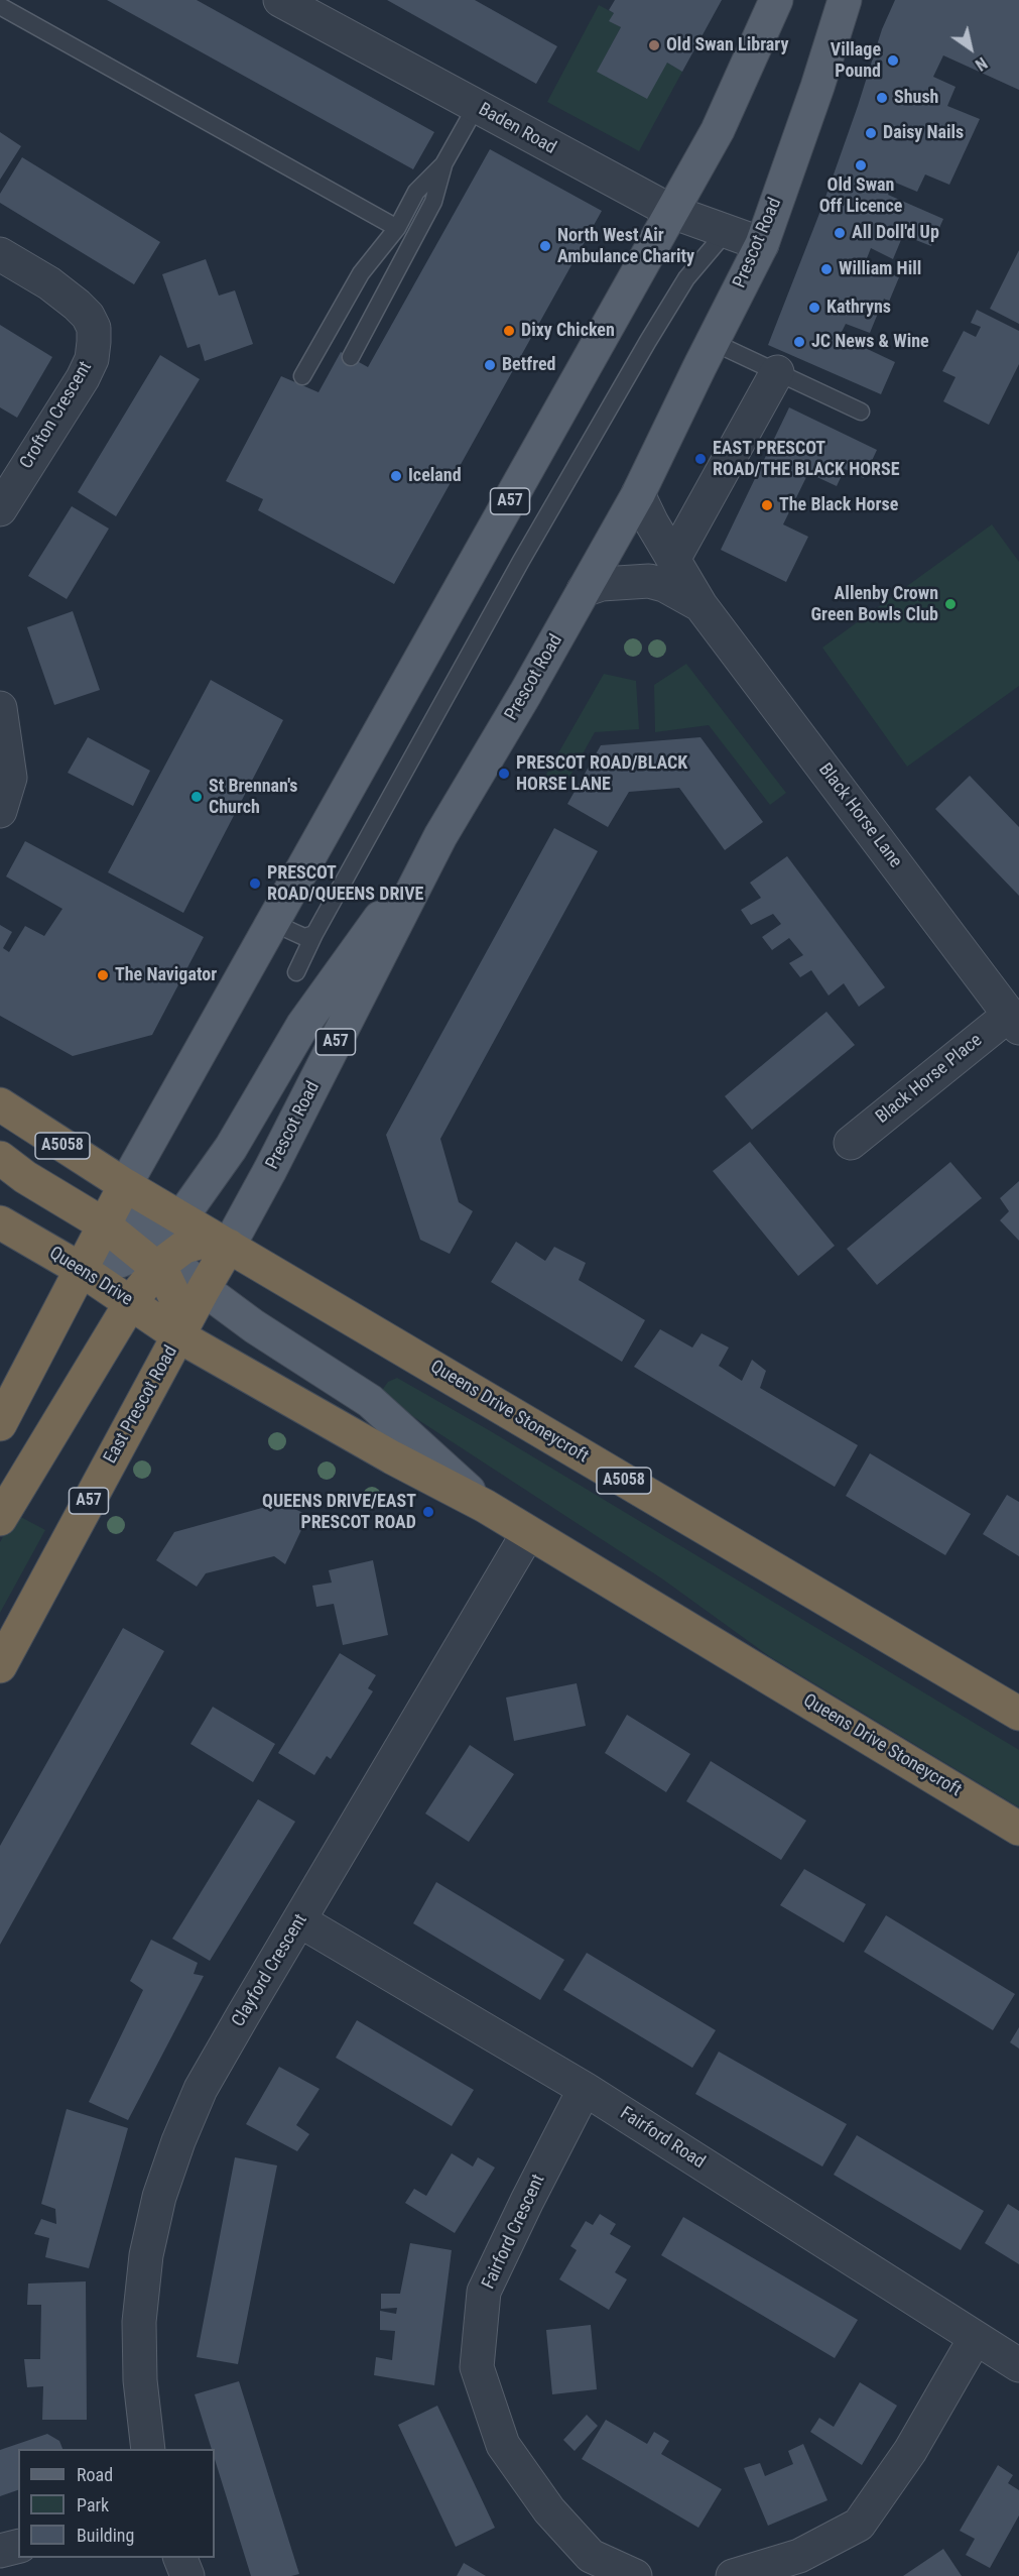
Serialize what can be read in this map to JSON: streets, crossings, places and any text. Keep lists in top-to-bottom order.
{
  "streets": {
    "highway": [
      "Prescot Road",
      "A57",
      "A5058",
      "Queens Drive",
      "East Prescot Road",
      "Queens Drive Stoneycroft"
    ],
    "street": [
      "Baden Road",
      "Crofton Crescent",
      "Black Horse Lane",
      "Black Horse Place",
      "Clayford Crescent",
      "Fairford Road",
      "Fairford Crescent"
    ]
  },
  "crossings": [
    ["Baden Road", "Prescot Road"],
    ["Baden Road", "A57"],
    ["Prescot Road", "Black Horse Lane"],
    ["Prescot Road", "Queens Drive"],
    ["Prescot Road", "East Prescot Road"],
    ["Prescot Road", "Queens Drive Stoneycroft"],
    ["A57", "A5058"],
    ["A57", "Queens Drive"],
    ["A57", "Queens Drive Stoneycroft"],
    ["Black Horse Lane", "Black Horse Place"],
    ["A5058", "Queens Drive Stoneycroft"],
    ["Queens Drive", "East Prescot Road"],
    ["Queens Drive", "Queens Drive Stoneycroft"],
    ["East Prescot Road", "Queens Drive Stoneycroft"],
    ["Queens Drive Stoneycroft", "Clayford Crescent"],
    ["Clayford Crescent", "Fairford Road"],
    ["Fairford Road", "Fairford Crescent"]
  ],
  "places": [
    "Old Swan Library",
    "Village Pound",
    "Shush",
    "Daisy Nails",
    "Old Swan Off Licence",
    "All Doll'd Up",
    "North West Air Ambulance Charity",
    "William Hill",
    "Kathryns",
    "Dixy Chicken",
    "JC News & Wine",
    "Betfred",
    "EAST PRESCOT ROAD/THE BLACK HORSE",
    "Iceland",
    "The Black Horse",
    "Allenby Crown Green Bowls Club",
    "PRESCOT ROAD/BLACK HORSE LANE",
    "St Brennan's Church",
    "PRESCOT ROAD/QUEENS DRIVE",
    "The Navigator",
    "QUEENS DRIVE/EAST PRESCOT ROAD"
  ],
  "legend": ["Road", "Park", "Building"],
  "north": "bottom right"
}
